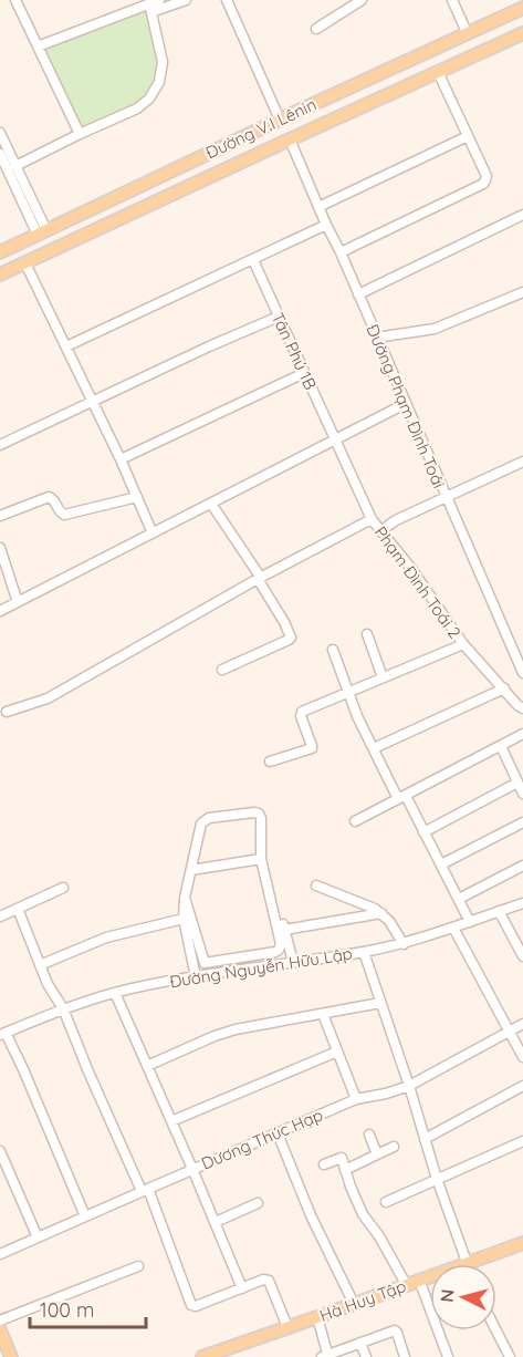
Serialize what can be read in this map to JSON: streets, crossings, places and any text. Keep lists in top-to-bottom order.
{
  "streets": {
    "main road": ["Đường V.I Lênin", "Hà Huy Tập"],
    "street": [
      "Tân Phú 1B",
      "Đường Phạm Đình Toái",
      "Phạm Đình Toái 2",
      "Đường Nguyễn Hữu Lập",
      "Dương Thúc Hạp"
    ]
  },
  "crossings": [
    ["Đường V.I Lênin", "Đường Phạm Đình Toái"],
    ["Tân Phú 1B", "Phạm Đình Toái 2"]
  ],
  "scale_bar": "100 m",
  "north": "left"
}
